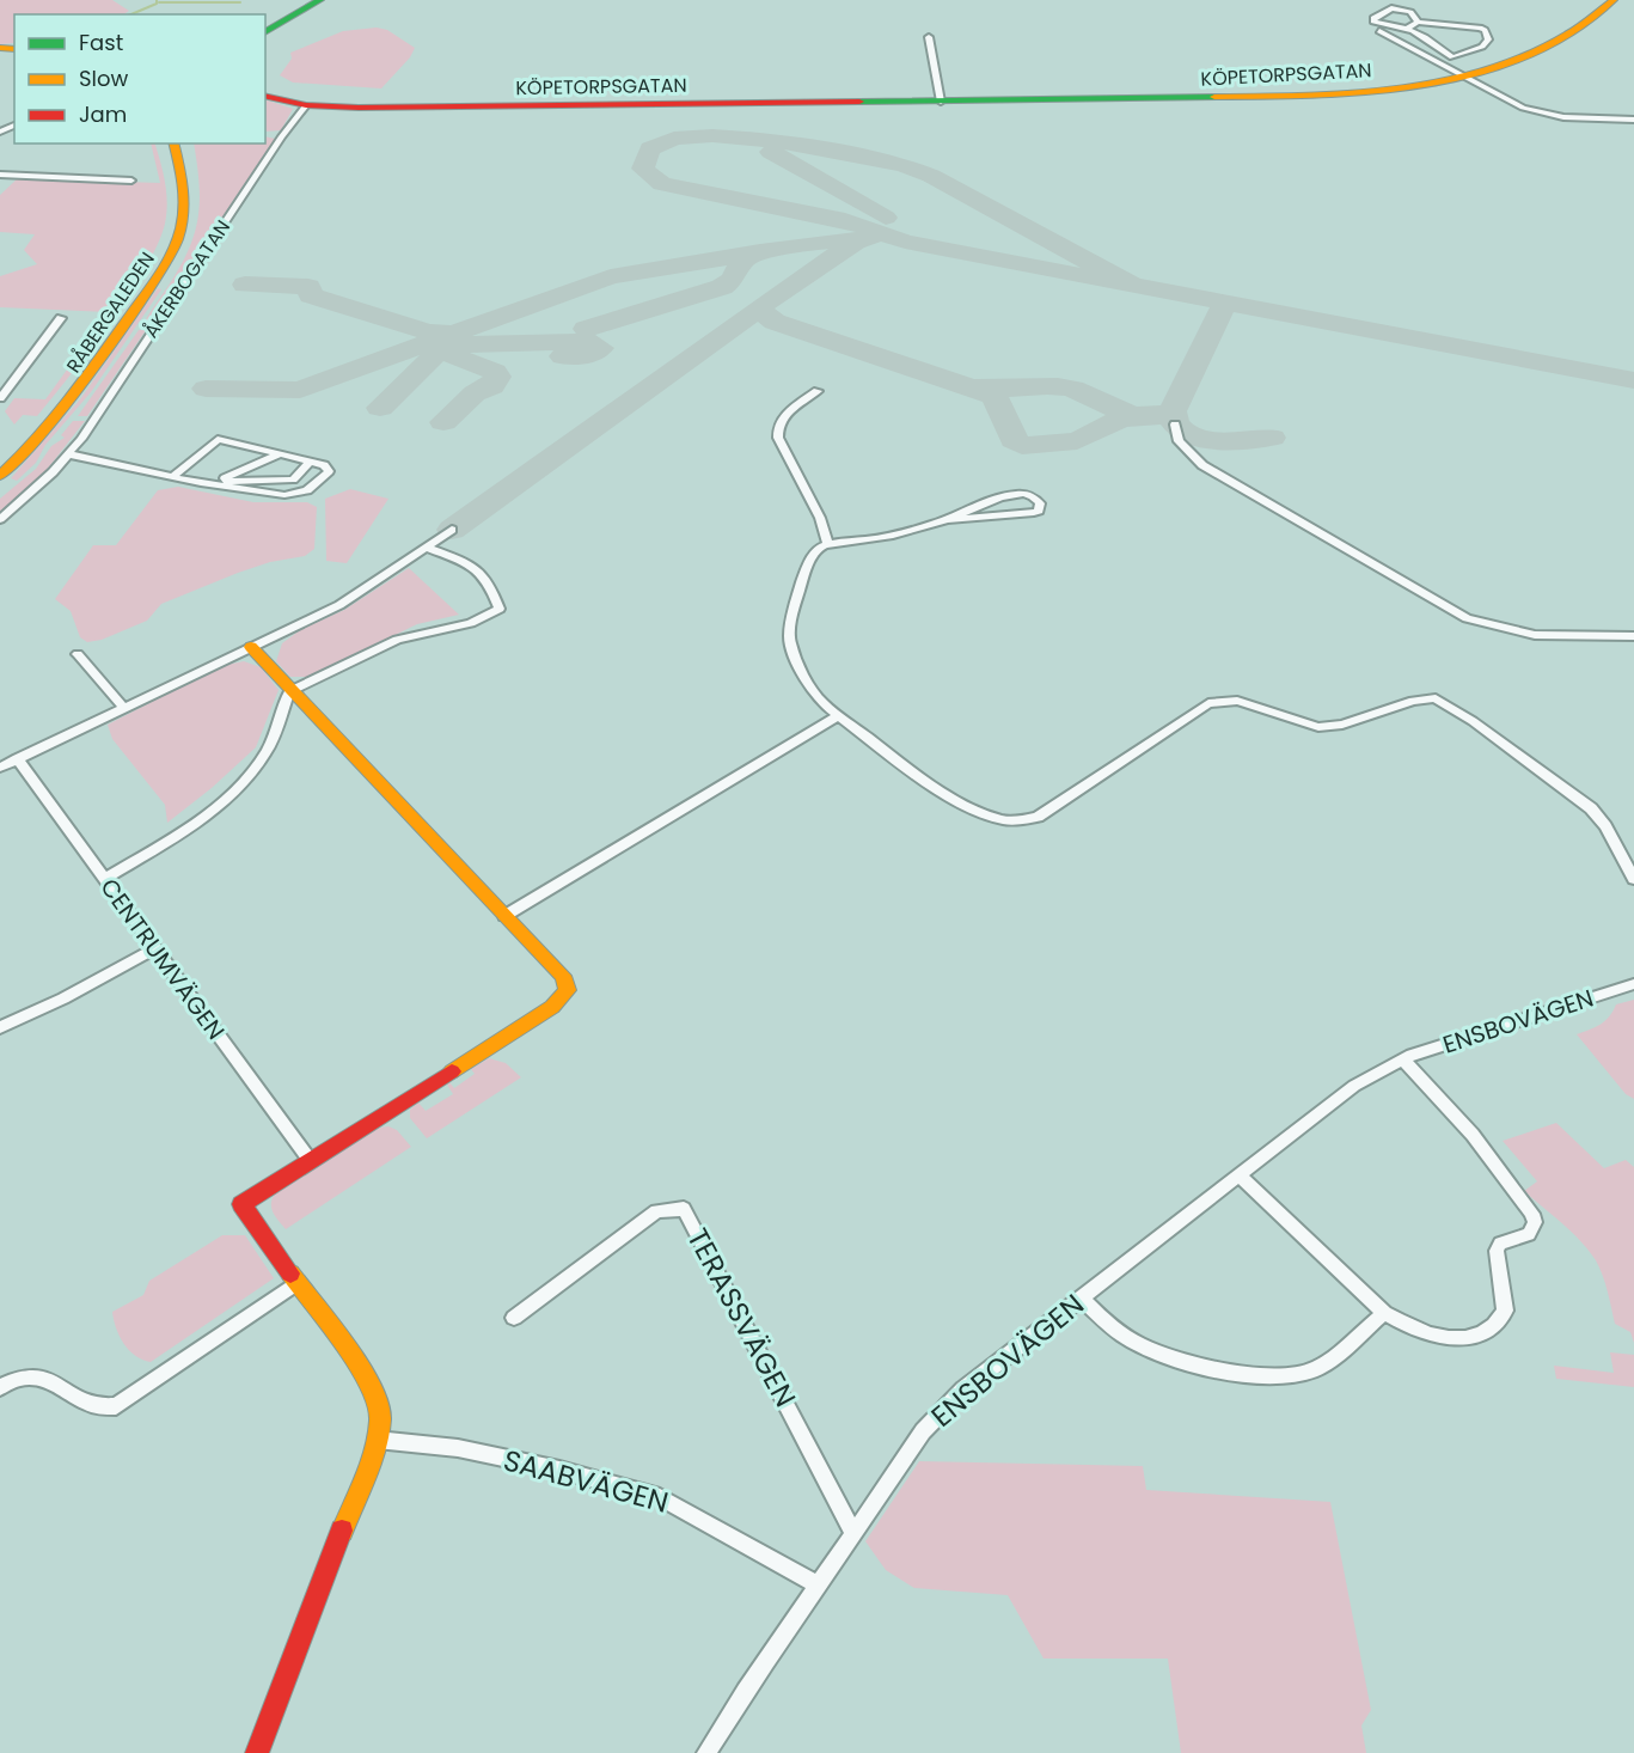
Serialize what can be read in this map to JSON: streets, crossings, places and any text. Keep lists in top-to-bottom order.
{
  "streets": {
    "street": [
      "KÖPETORPSGATAN",
      "ÅKERBOGATAN",
      "RÅBERGALEDEN",
      "CENTRUMVÄGEN",
      "ENSBOVÄGEN",
      "TERASSVÄGEN",
      "SAABVÄGEN"
    ]
  },
  "crossings": [
    ["KÖPETORPSGATAN", "ÅKERBOGATAN"],
    ["ENSBOVÄGEN", "TERASSVÄGEN"],
    ["ENSBOVÄGEN", "SAABVÄGEN"]
  ],
  "legend": ["Fast", "Slow", "Jam"]
}
